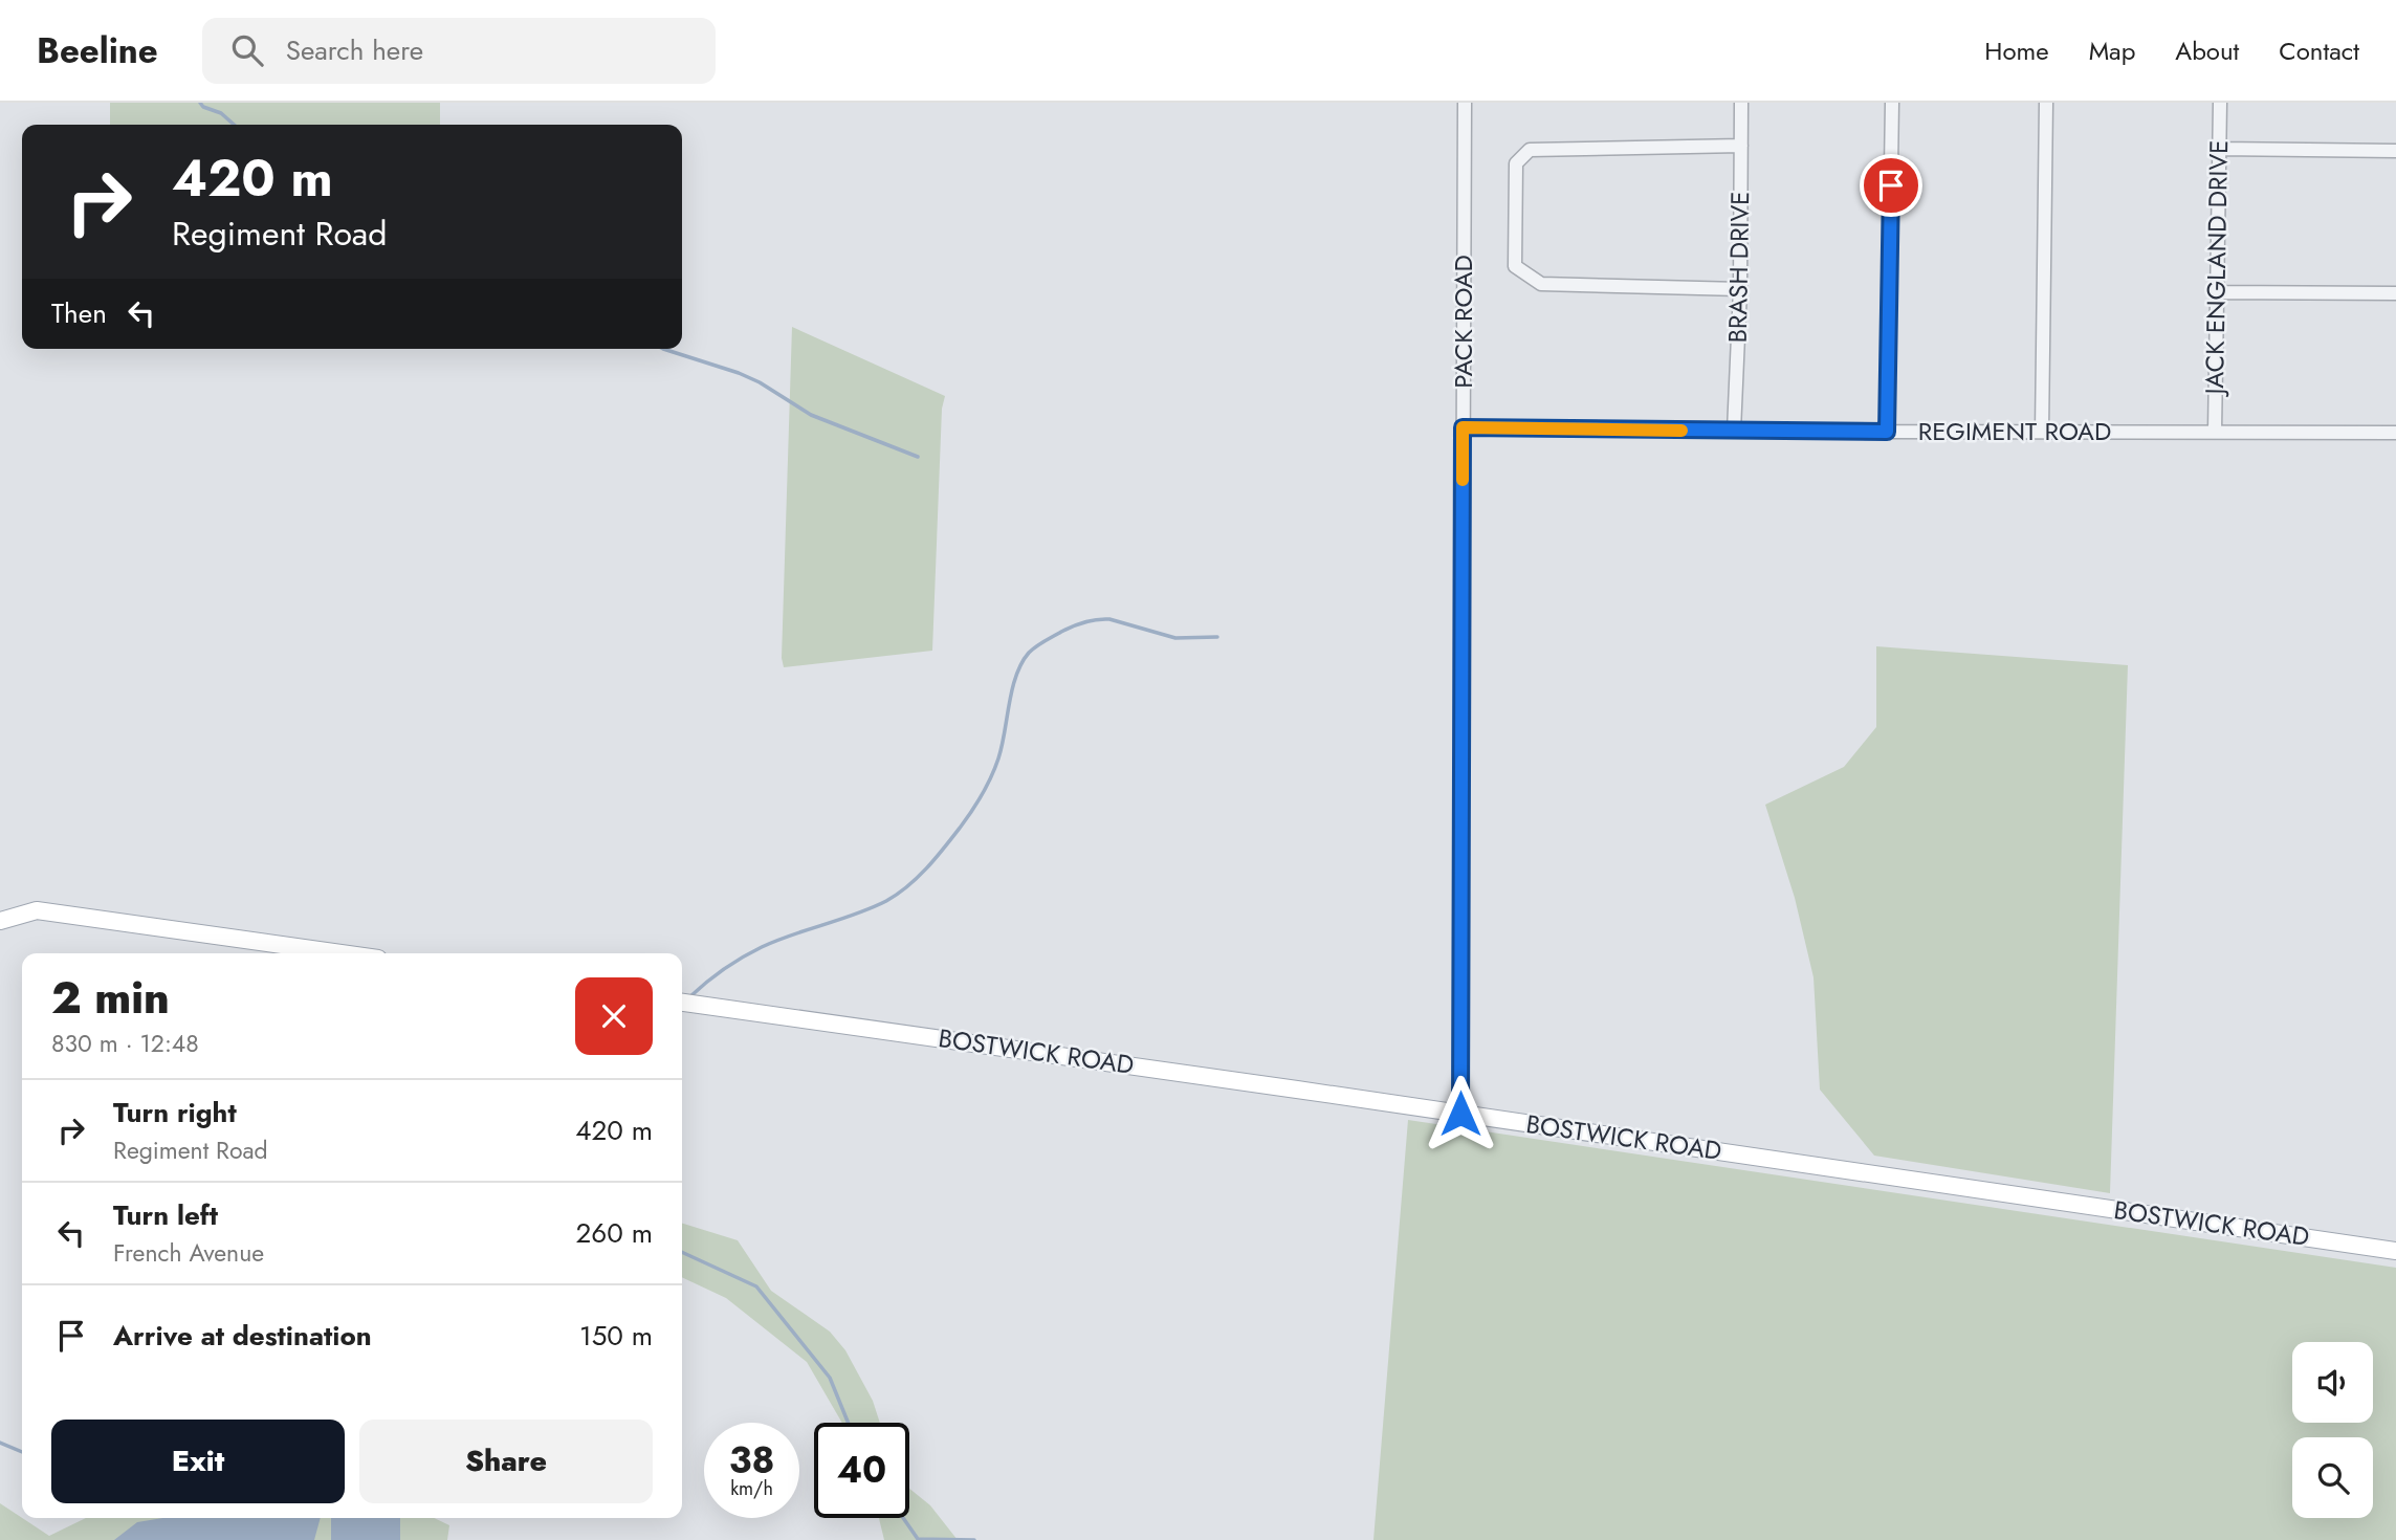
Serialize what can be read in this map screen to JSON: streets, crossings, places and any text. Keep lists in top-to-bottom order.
{
  "streets": {
    "main road": ["BOSTWICK ROAD"],
    "street": [
      "BRASH DRIVE",
      "JACK ENGLAND DRIVE",
      "PACK ROAD",
      "REGIMENT ROAD"
    ]
  },
  "crossings": [
    ["BRASH DRIVE", "REGIMENT ROAD"],
    ["JACK ENGLAND DRIVE", "REGIMENT ROAD"],
    ["PACK ROAD", "REGIMENT ROAD"],
    ["PACK ROAD", "BOSTWICK ROAD"]
  ],
  "page": {
    "header": "Beeline",
    "search": "Search here",
    "nav": [
      "Home",
      "Map",
      "About",
      "Contact"
    ],
    "turn": ["420 m", "Regiment Road"],
    "then": "Then",
    "heading": ["2 min", "830 m · 12:48"],
    "list": [
      {
        "name": "Turn right",
        "note": "Regiment Road",
        "value": "420 m"
      },
      {
        "name": "Turn left",
        "note": "French Avenue",
        "value": "260 m"
      },
      {
        "name": "Arrive at destination",
        "value": "150 m"
      }
    ],
    "buttons": ["Exit", "Share"],
    "speed": "38 km/h",
    "limit": "40"
  }
}
